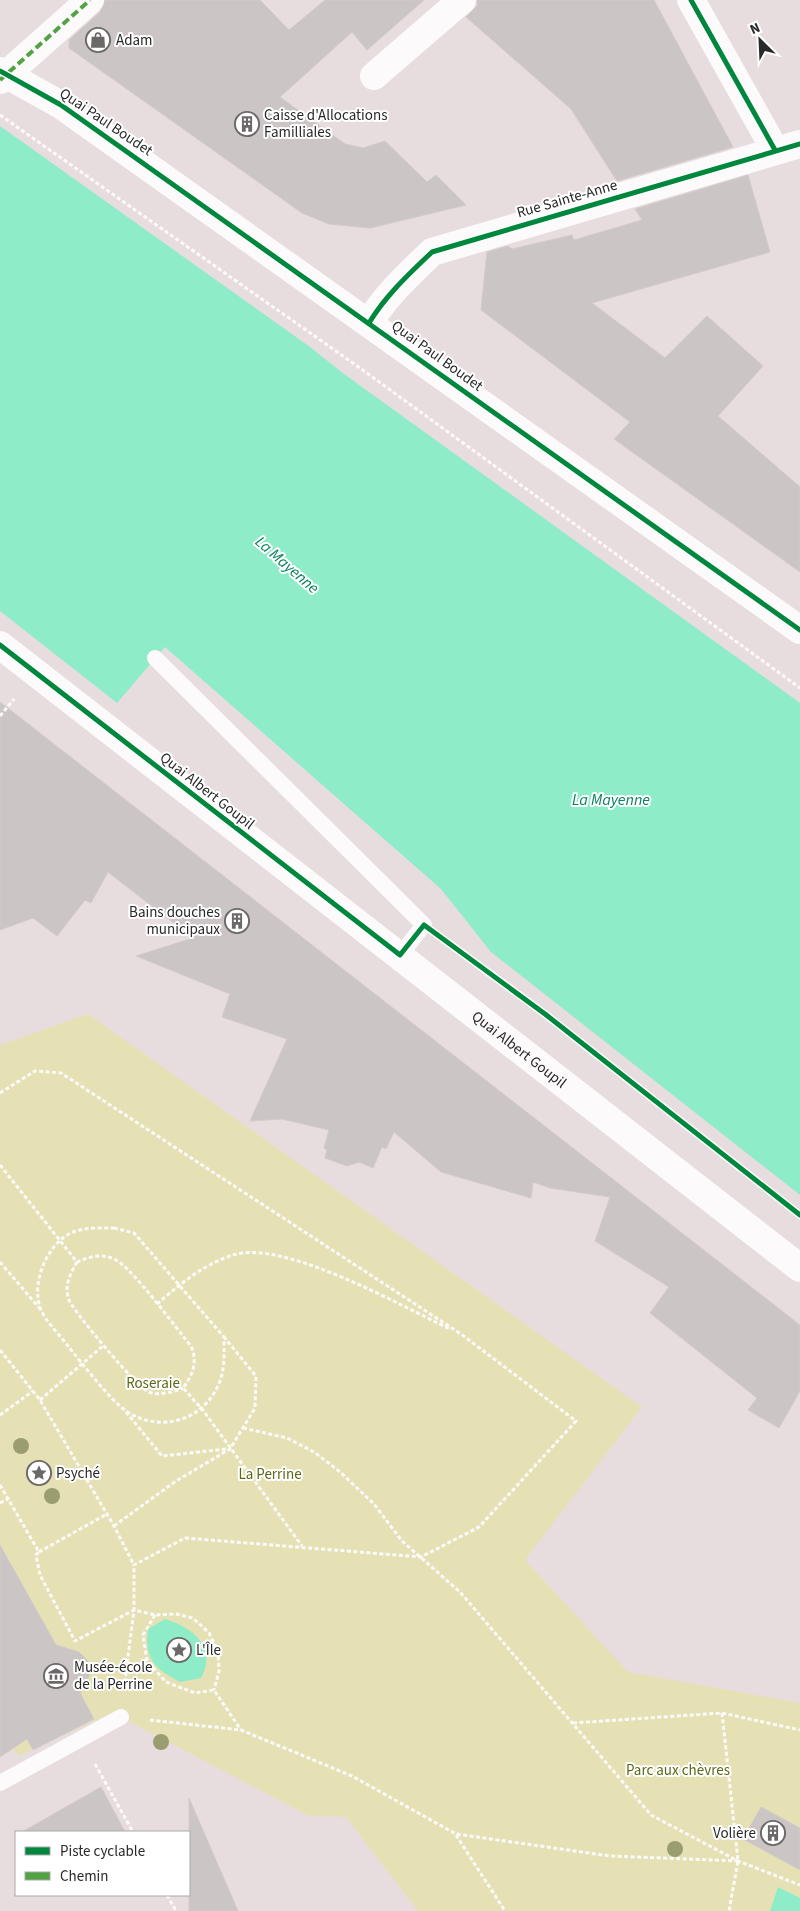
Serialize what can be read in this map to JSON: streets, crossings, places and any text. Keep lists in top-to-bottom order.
{
  "streets": {
    "street": ["Quai Paul Boudet", "Rue Sainte-Anne", "Quai Albert Goupil"]
  },
  "crossings": [
    ["Quai Paul Boudet", "Rue Sainte-Anne"]
  ],
  "water": ["La Mayenne"],
  "parks": ["Roseraie", "La Perrine", "Parc aux chèvres"],
  "places": {
    "shop": ["Adam"],
    "building": ["Caisse d'Allocations Familliales", "Bains douches municipaux", "Volière"],
    "place": ["Psyché", "L'Île"],
    "museum": ["Musée-école de la Perrine"]
  },
  "legend": ["Piste cyclable", "Chemin"],
  "north": "top left"
}
